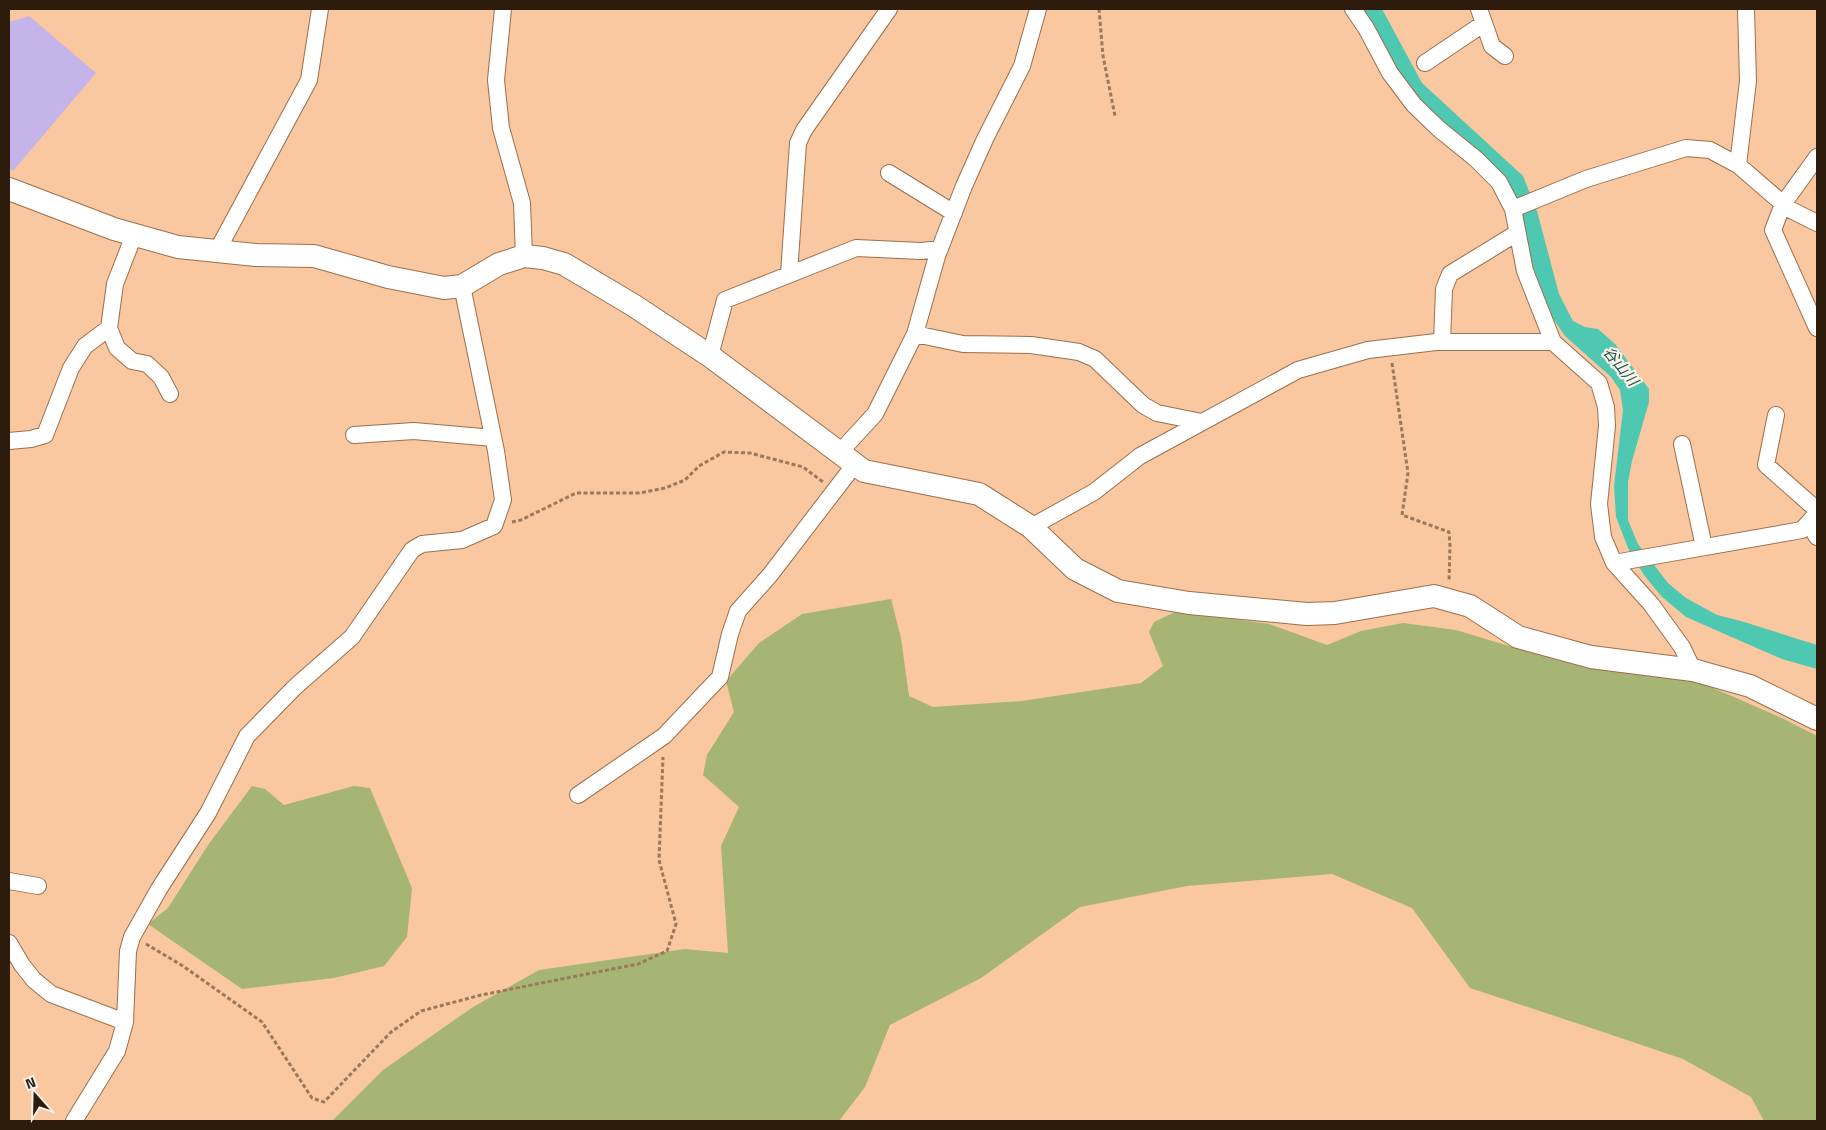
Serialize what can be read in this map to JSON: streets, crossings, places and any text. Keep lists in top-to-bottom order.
{
  "water": ["谷山川"],
  "north": "top"
}
